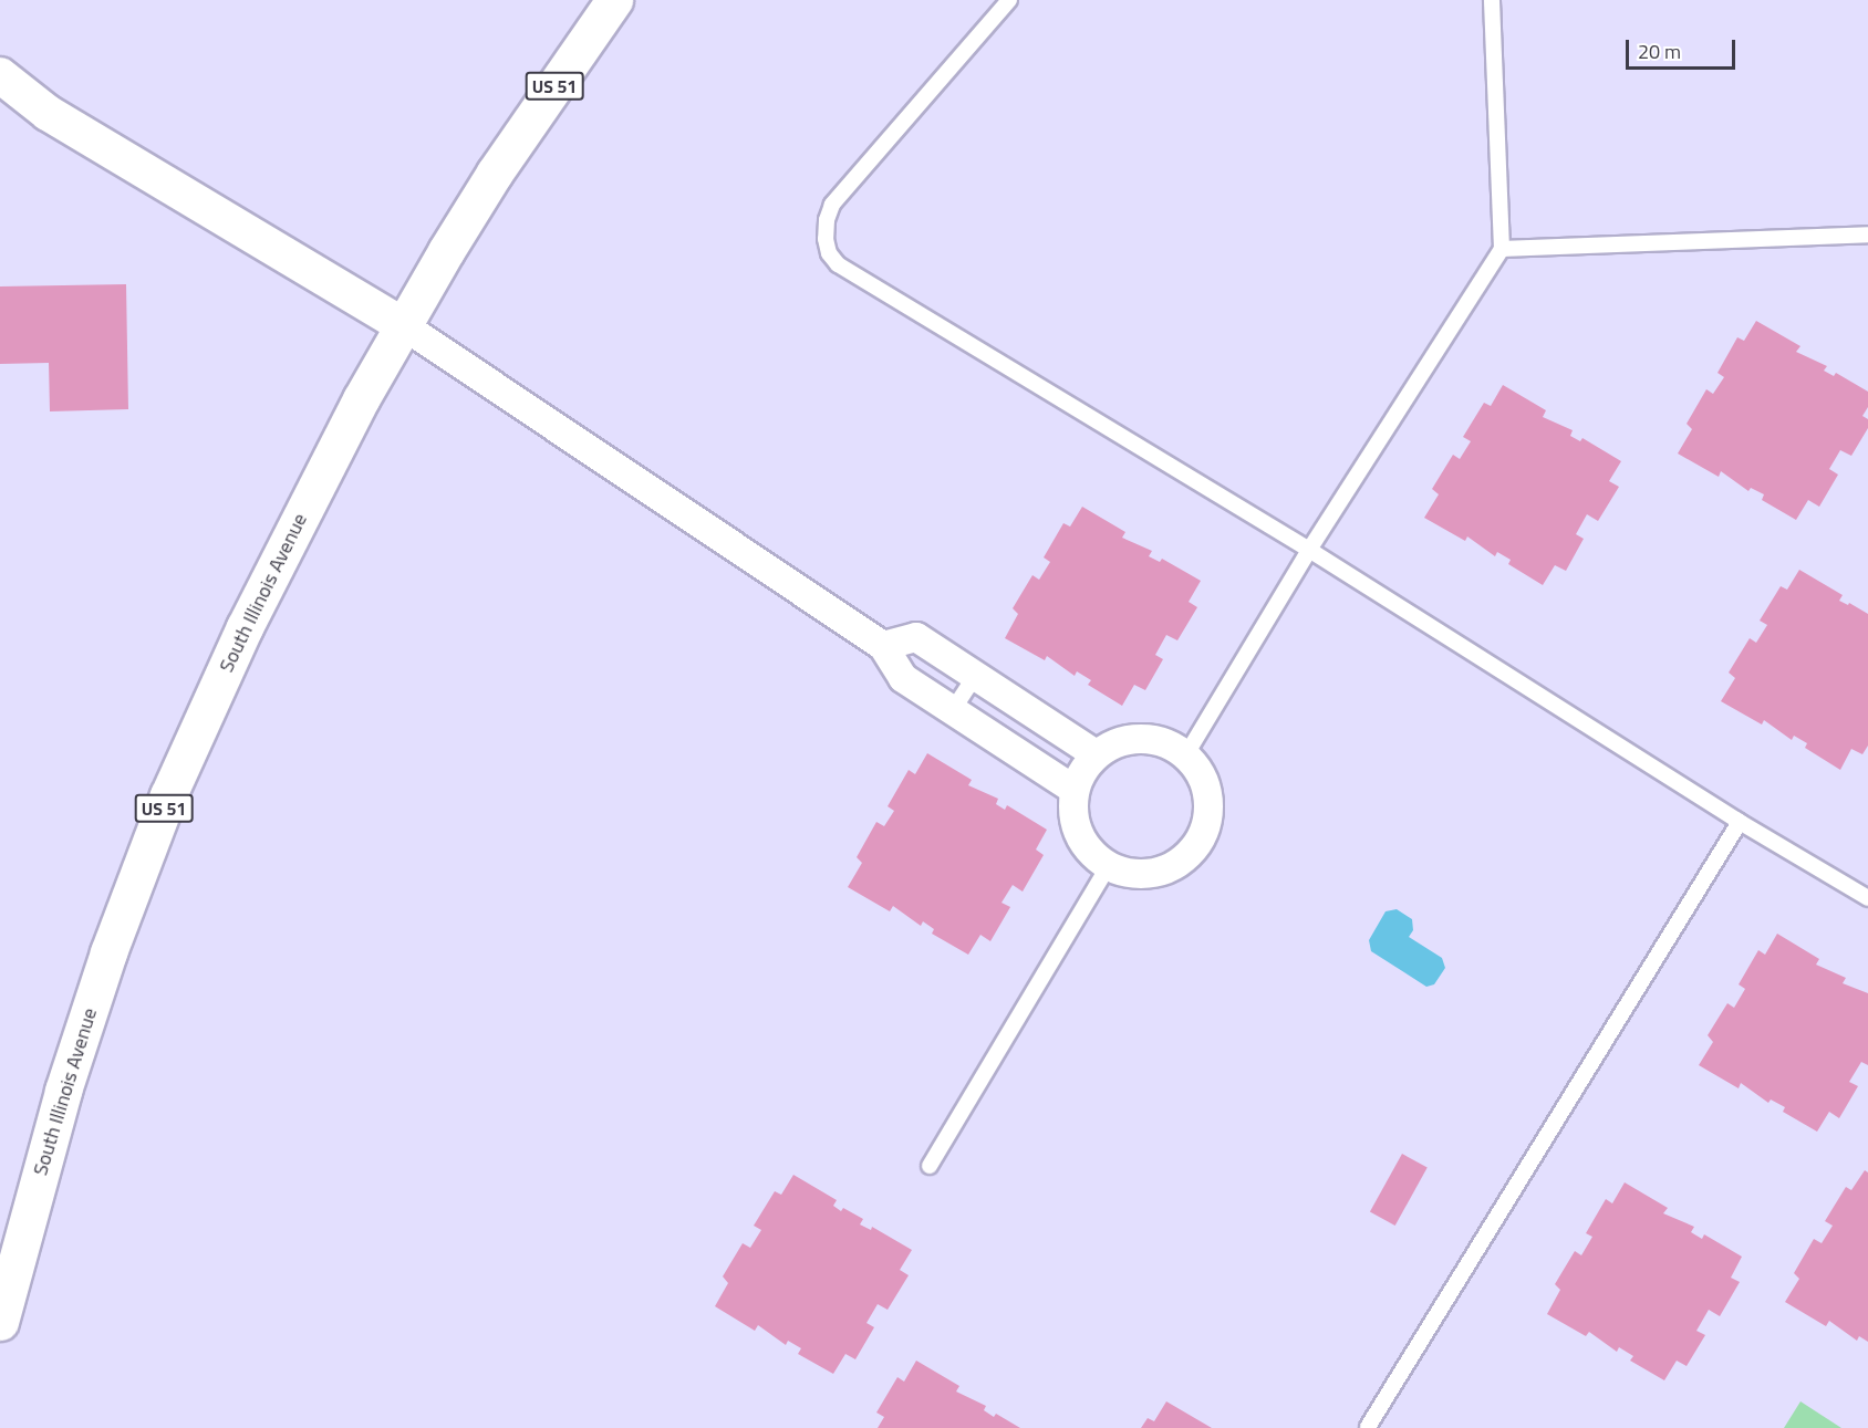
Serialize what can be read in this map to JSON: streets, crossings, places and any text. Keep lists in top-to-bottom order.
{
  "streets": {
    "highway": ["US 51", "South Illinois Avenue"]
  },
  "crossings": [
    ["US 51", "South Illinois Avenue"]
  ],
  "scale_bar": "20 m"
}
